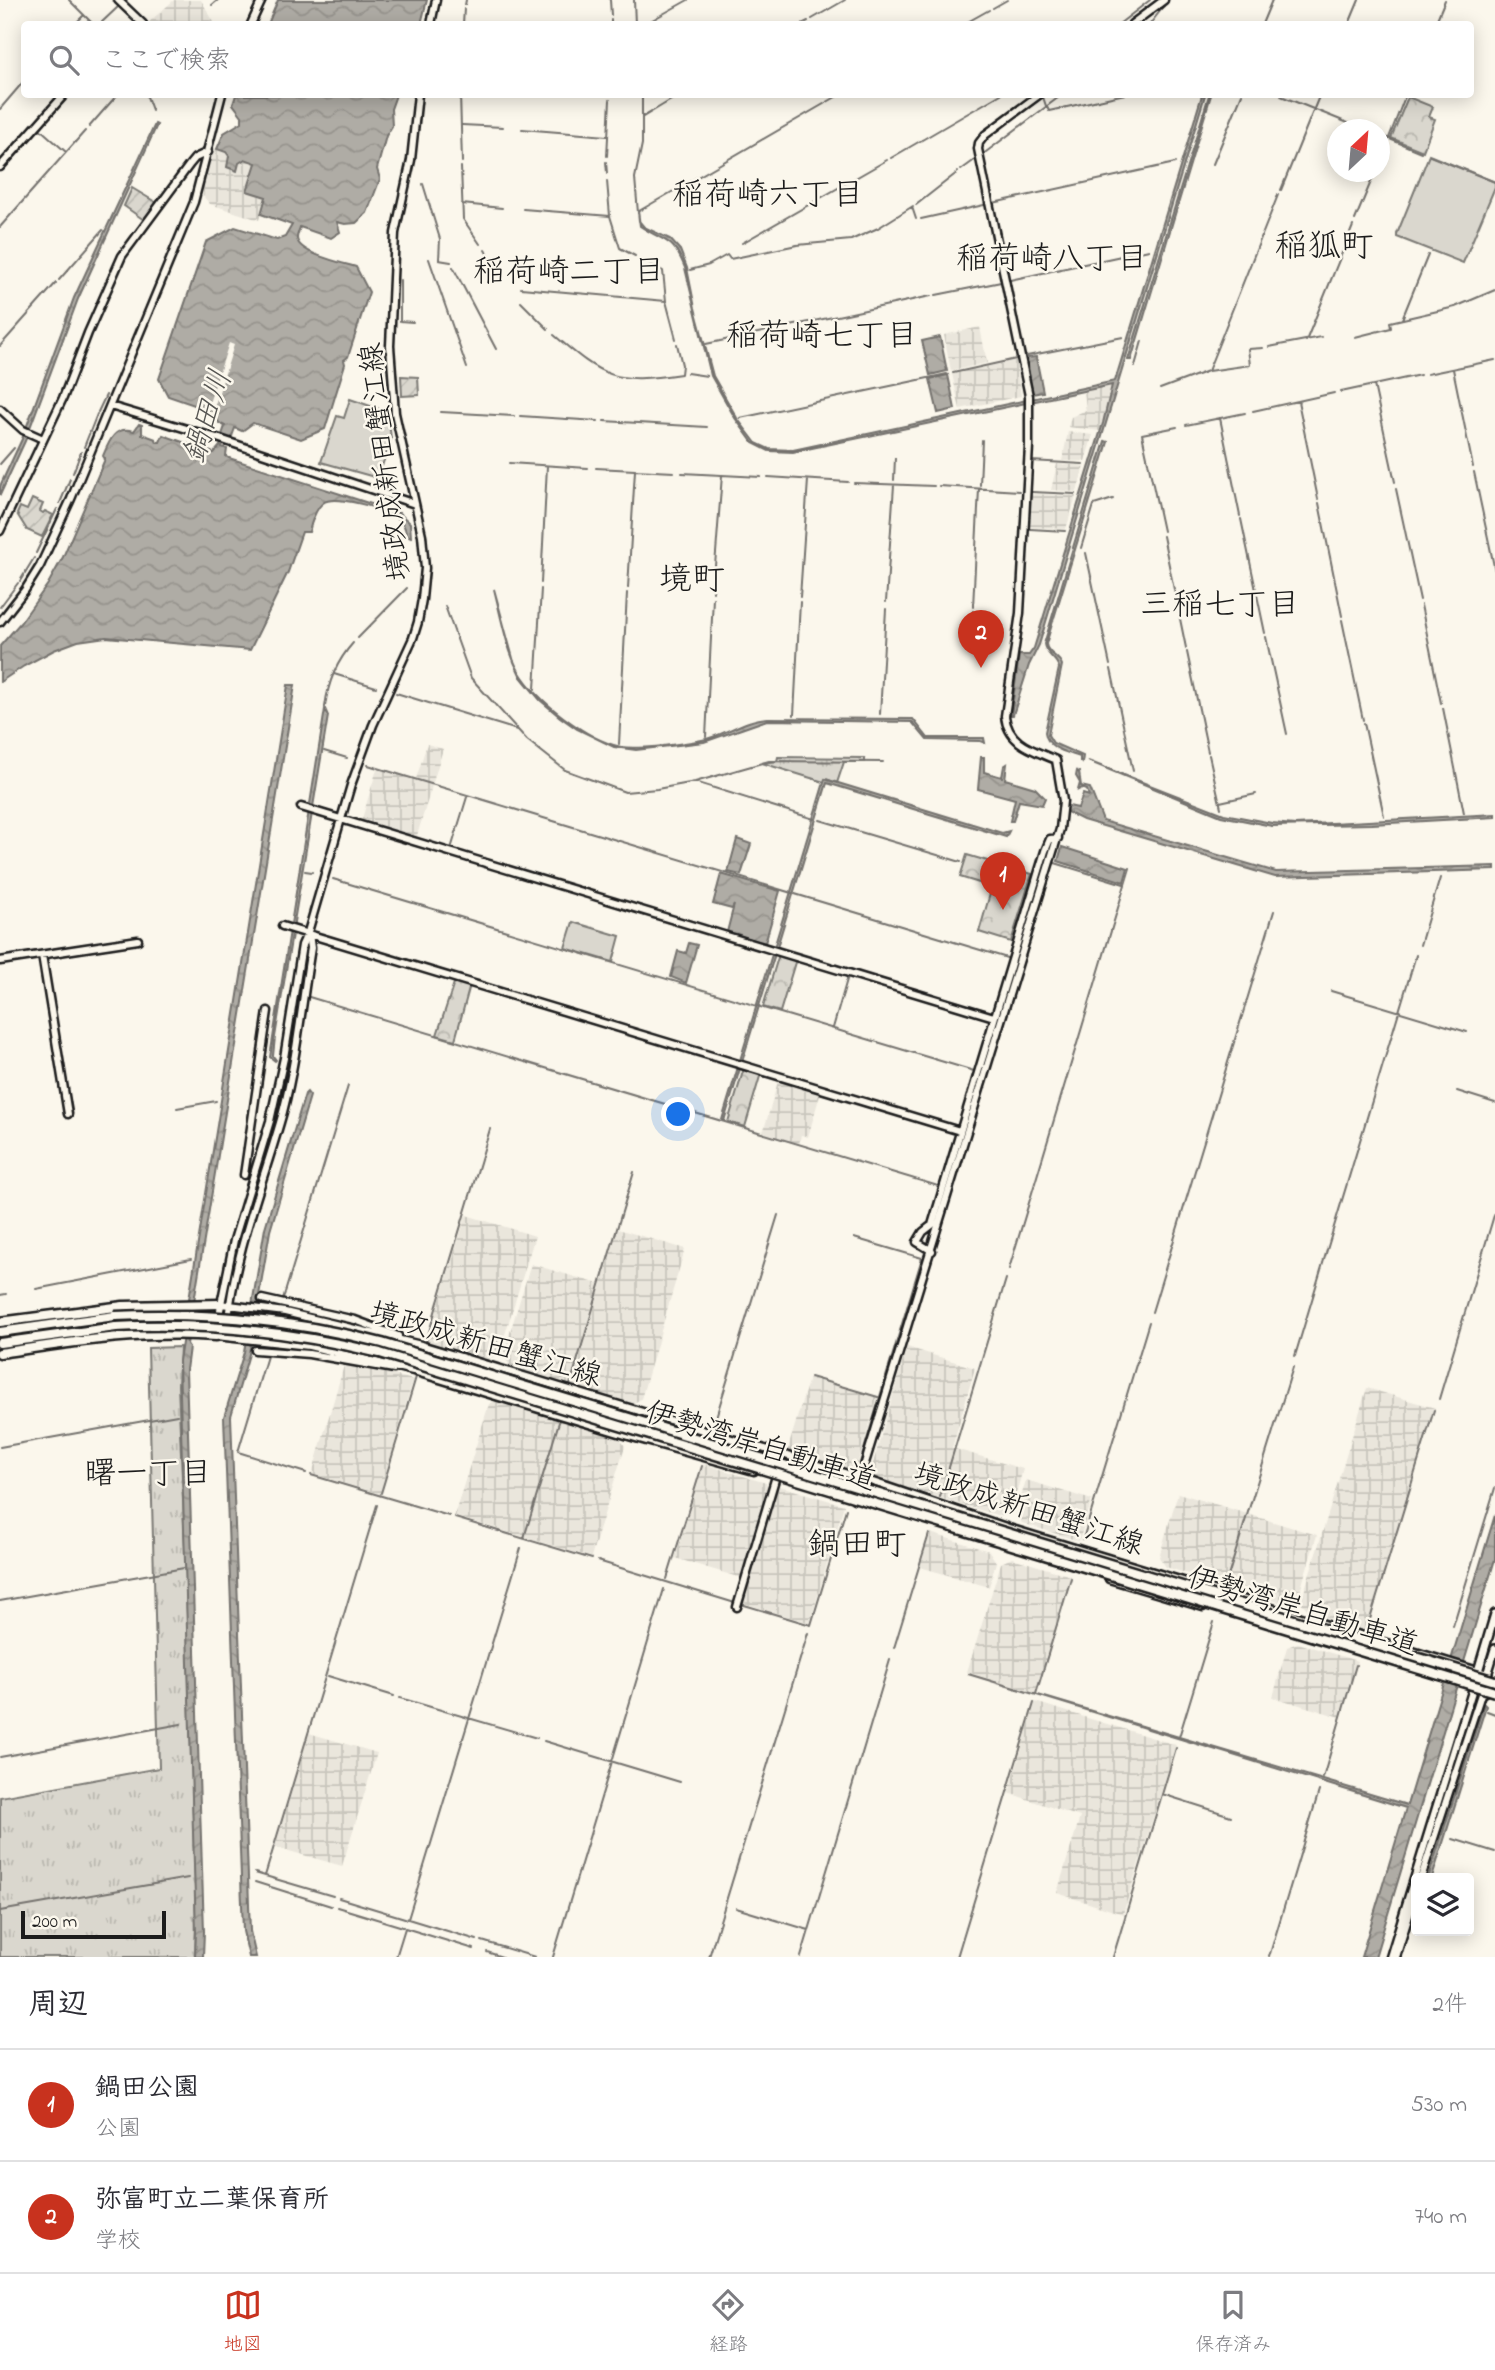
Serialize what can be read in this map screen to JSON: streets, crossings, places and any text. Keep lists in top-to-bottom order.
{
  "streets": {
    "highway": ["伊勢湾岸自動車道"],
    "street": ["境政成新田蟹江線"]
  },
  "crossings": [
    ["境政成新田蟹江線", "伊勢湾岸自動車道"]
  ],
  "districts": [
    "稲荷崎六丁目",
    "稲狐町",
    "稲荷崎八丁目",
    "稲荷崎二丁目",
    "稲荷崎七丁目",
    "境町",
    "三稲七丁目",
    "曙一丁目",
    "鍋田町"
  ],
  "water": ["鍋田川"],
  "scale_bar": "200 m",
  "north": "top right",
  "page": {
    "search": "ここで検索",
    "pins": ["2", "1"],
    "scale": "200 m",
    "heading": ["周辺", "2件"],
    "list": [
      {
        "mark": "1",
        "name": "鍋田公園",
        "note": "公園",
        "value": "530 m"
      },
      {
        "mark": "2",
        "name": "弥富町立二葉保育所",
        "note": "学校",
        "value": "740 m"
      }
    ],
    "nav": ["地図", "経路", "保存済み"]
  }
}
